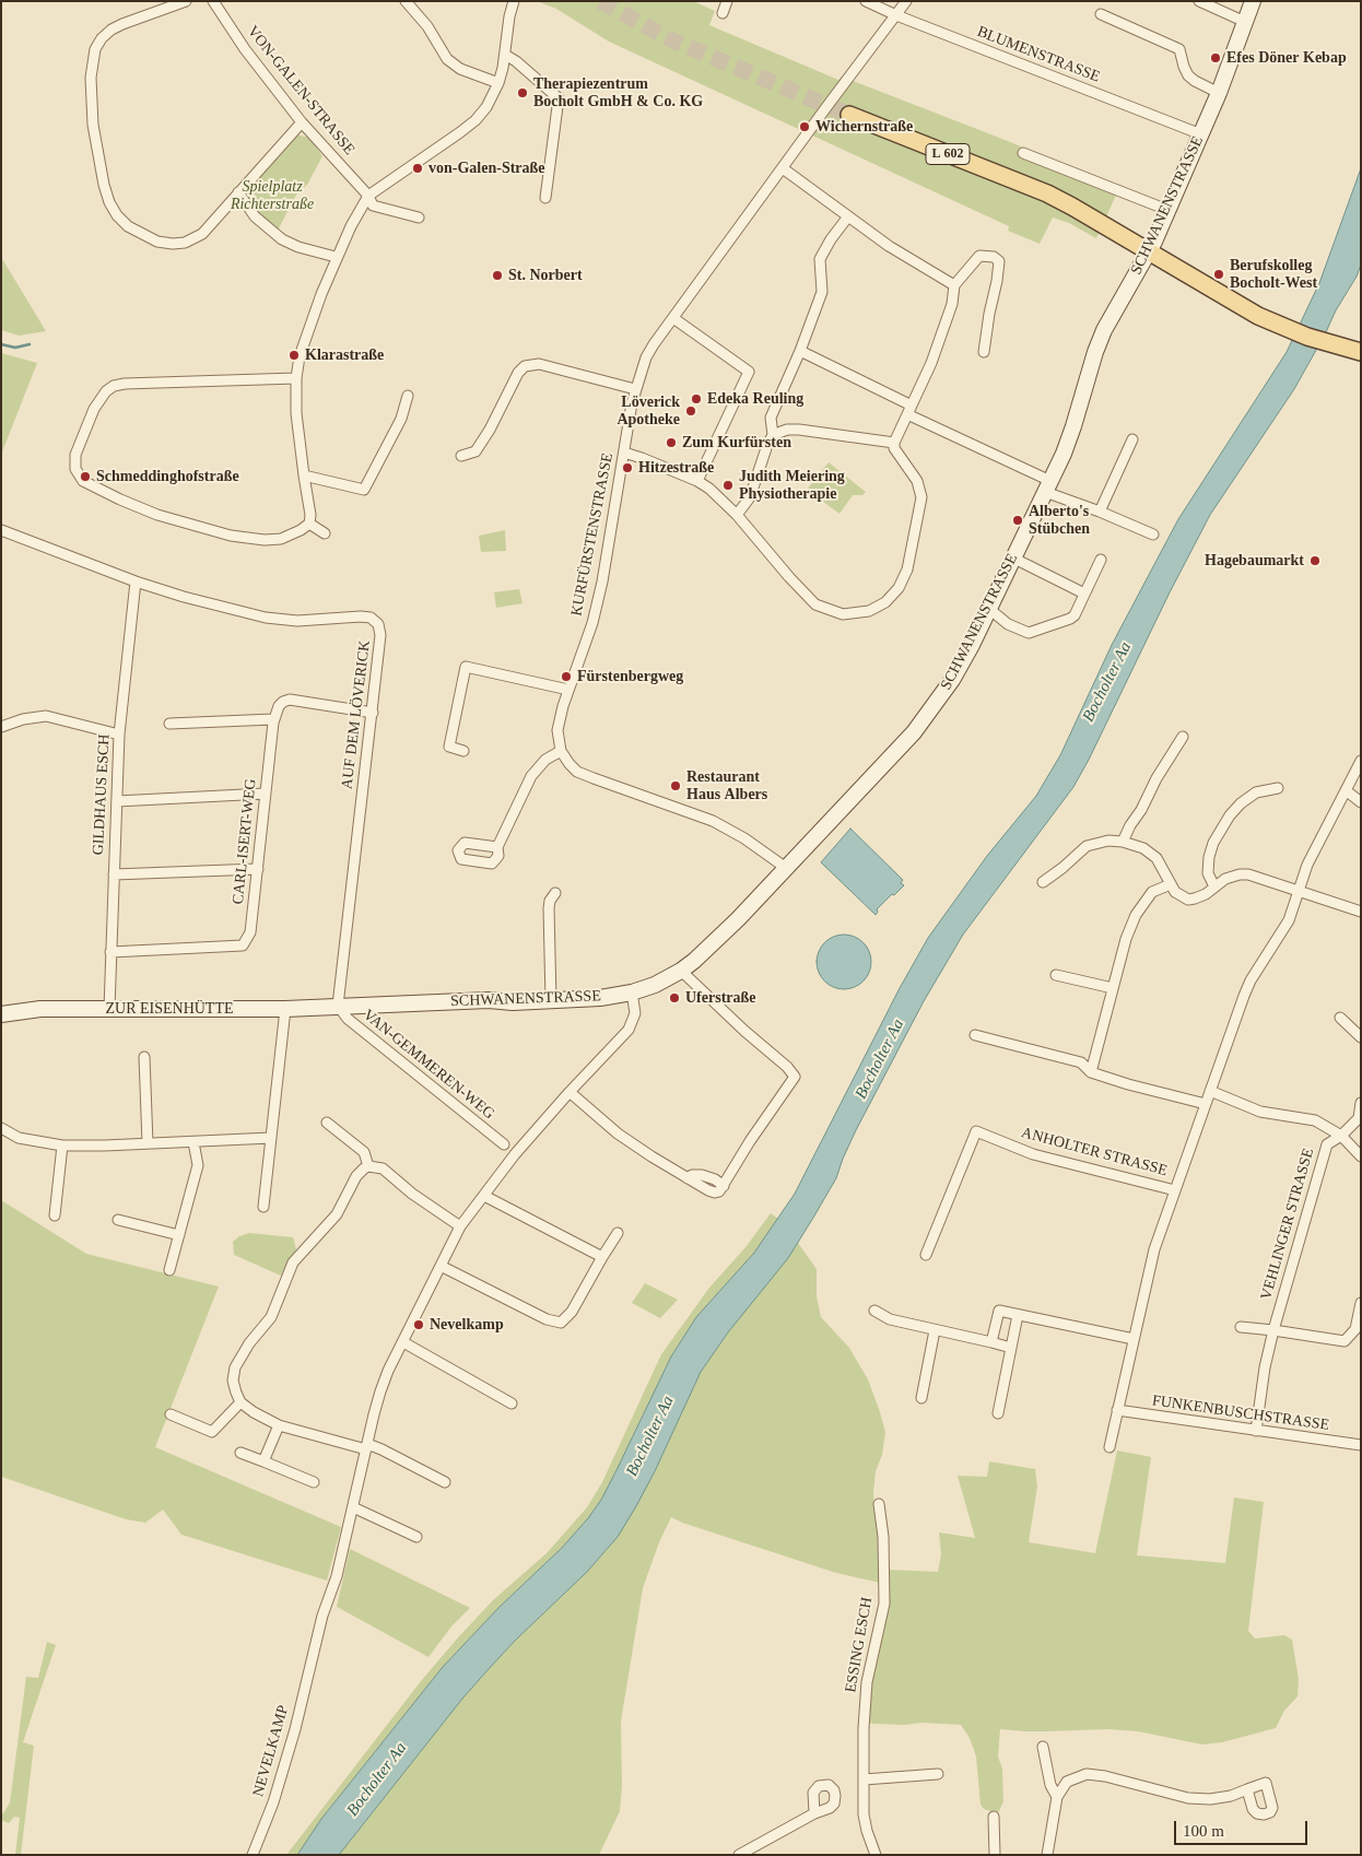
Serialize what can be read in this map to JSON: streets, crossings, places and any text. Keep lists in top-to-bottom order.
{
  "streets": {
    "main road": ["L 602"],
    "street": [
      "BLUMENSTRASSE",
      "VON-GALEN-STRASSE",
      "SCHWANENSTRASSE",
      "KURFÜRSTENSTRASSE",
      "AUF DEM LÖVERICK",
      "GILDHAUS ESCH",
      "CARL-ISERT-WEG",
      "ZUR EISENHÜTTE",
      "VAN-GEMMEREN-WEG",
      "ANHOLTER STRASSE",
      "VEHLINGER STRASSE",
      "FUNKENBUSCHSTRASSE",
      "ESSING ESCH",
      "NEVELKAMP"
    ]
  },
  "crossings": [
    ["BLUMENSTRASSE", "SCHWANENSTRASSE"],
    ["BLUMENSTRASSE", "KURFÜRSTENSTRASSE"],
    ["L 602", "SCHWANENSTRASSE"],
    ["SCHWANENSTRASSE", "AUF DEM LÖVERICK"],
    ["SCHWANENSTRASSE", "ZUR EISENHÜTTE"],
    ["SCHWANENSTRASSE", "VAN-GEMMEREN-WEG"],
    ["SCHWANENSTRASSE", "NEVELKAMP"],
    ["AUF DEM LÖVERICK", "GILDHAUS ESCH"],
    ["AUF DEM LÖVERICK", "ZUR EISENHÜTTE"],
    ["AUF DEM LÖVERICK", "VAN-GEMMEREN-WEG"],
    ["GILDHAUS ESCH", "CARL-ISERT-WEG"],
    ["GILDHAUS ESCH", "ZUR EISENHÜTTE"],
    ["ZUR EISENHÜTTE", "VAN-GEMMEREN-WEG"],
    ["ANHOLTER STRASSE", "FUNKENBUSCHSTRASSE"],
    ["VEHLINGER STRASSE", "FUNKENBUSCHSTRASSE"]
  ],
  "water": ["Bocholter Aa"],
  "parks": ["Spielplatz Richterstraße"],
  "places": [
    "Efes Döner Kebap",
    "Therapiezentrum Bocholt GmbH & Co. KG",
    "Wichernstraße",
    "von-Galen-Straße",
    "Berufskolleg Bocholt-West",
    "St. Norbert",
    "Klarastraße",
    "Edeka Reuling",
    "Löverick Apotheke",
    "Zum Kurfürsten",
    "Hitzestraße",
    "Schmeddinghofstraße",
    "Judith Meiering Physiotherapie",
    "Alberto's Stübchen",
    "Hagebaumarkt",
    "Fürstenbergweg",
    "Restaurant Haus Albers",
    "Uferstraße",
    "Nevelkamp"
  ],
  "scale_bar": "100 m"
}
